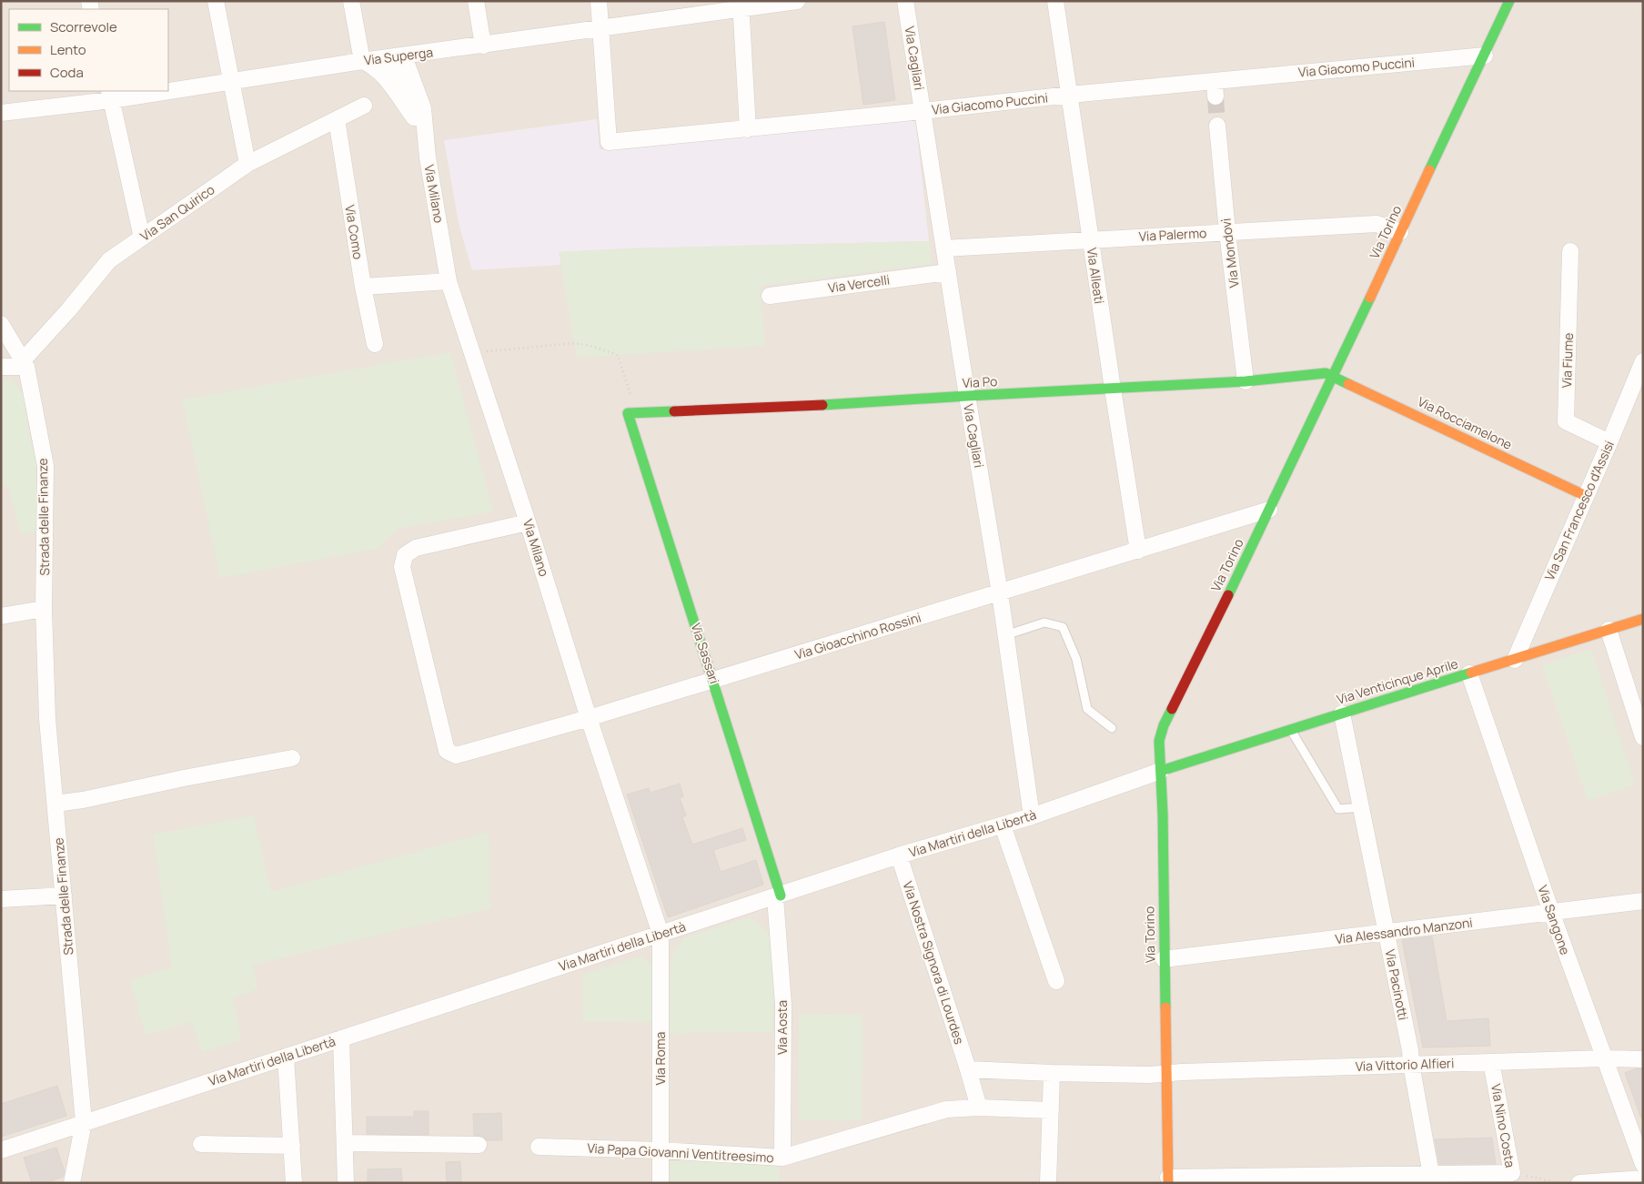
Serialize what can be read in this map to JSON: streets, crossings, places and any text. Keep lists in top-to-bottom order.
{
  "streets": {
    "street": [
      "Via Superga",
      "Via Cagliari",
      "Via Giacomo Puccini",
      "Via Milano",
      "Via San Quirico",
      "Via Como",
      "Via Torino",
      "Via Palermo",
      "Via Mondovì",
      "Via Alleati",
      "Via Vercelli",
      "Via Fiume",
      "Via Po",
      "Via Rocciamelone",
      "Via San Francesco d'Assisi",
      "Strada delle Finanze",
      "Via Gioacchino Rossini",
      "Via Sassari",
      "Via Venticinque Aprile",
      "Via Martiri della Libertà",
      "Via Sangone",
      "Via Alessandro Manzoni",
      "Via Nostra Signora di Lourdes",
      "Via Pacinotti",
      "Via Aosta",
      "Via Roma",
      "Via Vittorio Alfieri",
      "Via Nino Costa",
      "Via Papa Giovanni Ventitreesimo"
    ]
  },
  "crossings": [
    ["Via Superga", "Via Giacomo Puccini"],
    ["Via Superga", "Via Milano"],
    ["Via Cagliari", "Via Giacomo Puccini"],
    ["Via Cagliari", "Via Palermo"],
    ["Via Cagliari", "Via Vercelli"],
    ["Via Cagliari", "Via Po"],
    ["Via Cagliari", "Via Gioacchino Rossini"],
    ["Via Cagliari", "Via Martiri della Libertà"],
    ["Via Giacomo Puccini", "Via Torino"],
    ["Via Giacomo Puccini", "Via Alleati"],
    ["Via Milano", "Via Gioacchino Rossini"],
    ["Via Milano", "Via Martiri della Libertà"],
    ["Via Milano", "Via Roma"],
    ["Via San Quirico", "Via Como"],
    ["Via San Quirico", "Strada delle Finanze"],
    ["Via Torino", "Via Palermo"],
    ["Via Torino", "Via Po"],
    ["Via Torino", "Via Rocciamelone"],
    ["Via Torino", "Via Gioacchino Rossini"],
    ["Via Torino", "Via Venticinque Aprile"],
    ["Via Torino", "Via Martiri della Libertà"],
    ["Via Torino", "Via Alessandro Manzoni"],
    ["Via Torino", "Via Vittorio Alfieri"],
    ["Via Torino", "Via Nino Costa"],
    ["Via Palermo", "Via Mondovì"],
    ["Via Palermo", "Via Alleati"],
    ["Via Mondovì", "Via Po"],
    ["Via Alleati", "Via Po"],
    ["Via Alleati", "Via Gioacchino Rossini"],
    ["Via Fiume", "Via San Francesco d'Assisi"],
    ["Via Po", "Via Rocciamelone"],
    ["Via Po", "Via Sassari"],
    ["Via Rocciamelone", "Via San Francesco d'Assisi"],
    ["Via San Francesco d'Assisi", "Via Venticinque Aprile"],
    ["Strada delle Finanze", "Via Martiri della Libertà"],
    ["Via Gioacchino Rossini", "Via Sassari"],
    ["Via Sassari", "Via Martiri della Libertà"],
    ["Via Sassari", "Via Aosta"],
    ["Via Venticinque Aprile", "Via Martiri della Libertà"],
    ["Via Venticinque Aprile", "Via Sangone"],
    ["Via Venticinque Aprile", "Via Pacinotti"],
    ["Via Martiri della Libertà", "Via Nostra Signora di Lourdes"],
    ["Via Martiri della Libertà", "Via Aosta"],
    ["Via Martiri della Libertà", "Via Roma"],
    ["Via Sangone", "Via Alessandro Manzoni"],
    ["Via Sangone", "Via Vittorio Alfieri"],
    ["Via Alessandro Manzoni", "Via Pacinotti"],
    ["Via Pacinotti", "Via Vittorio Alfieri"],
    ["Via Pacinotti", "Via Nino Costa"],
    ["Via Aosta", "Via Papa Giovanni Ventitreesimo"],
    ["Via Roma", "Via Papa Giovanni Ventitreesimo"],
    ["Via Vittorio Alfieri", "Via Nino Costa"]
  ],
  "legend": ["Scorrevole", "Lento", "Coda"]
}
